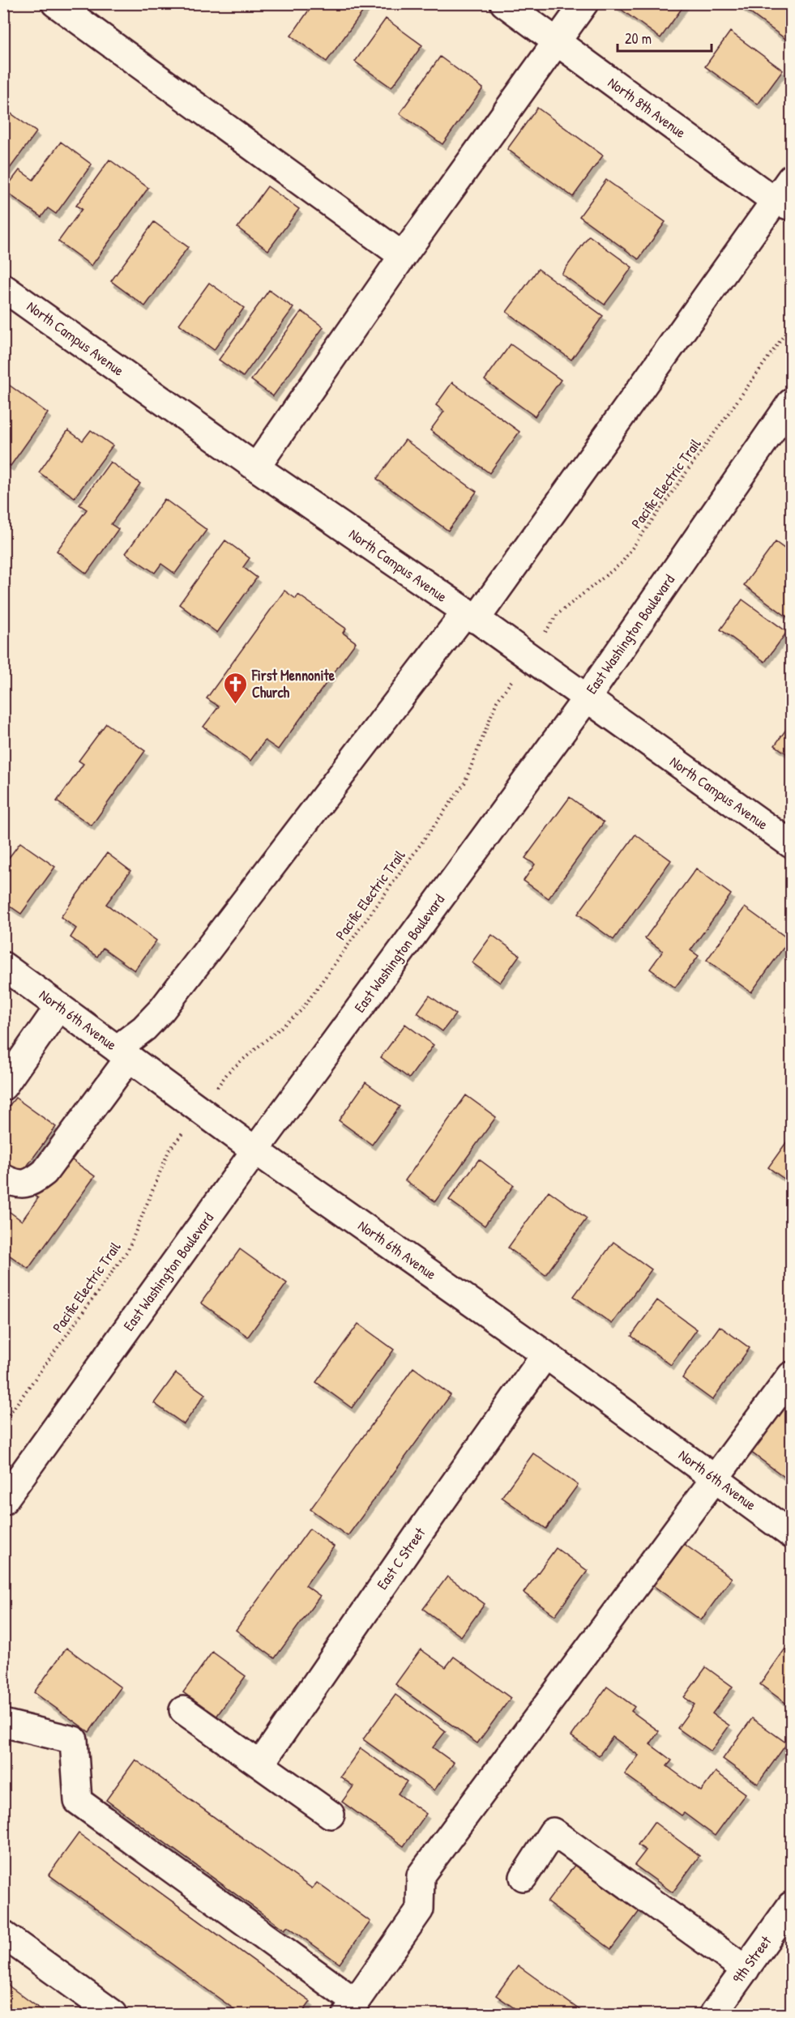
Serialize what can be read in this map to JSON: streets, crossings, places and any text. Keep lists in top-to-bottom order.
{
  "streets": {
    "street": [
      "North 8th Avenue",
      "North Campus Avenue",
      "East Washington Boulevard",
      "North 6th Avenue",
      "East C Street",
      "9th Street"
    ],
    "path": ["Pacific Electric Trail"]
  },
  "crossings": [
    ["North Campus Avenue", "East Washington Boulevard"],
    ["East Washington Boulevard", "North 6th Avenue"],
    ["North 6th Avenue", "East C Street"]
  ],
  "places": {
    "church": ["First Mennonite Church"]
  },
  "scale_bar": "20 m"
}
